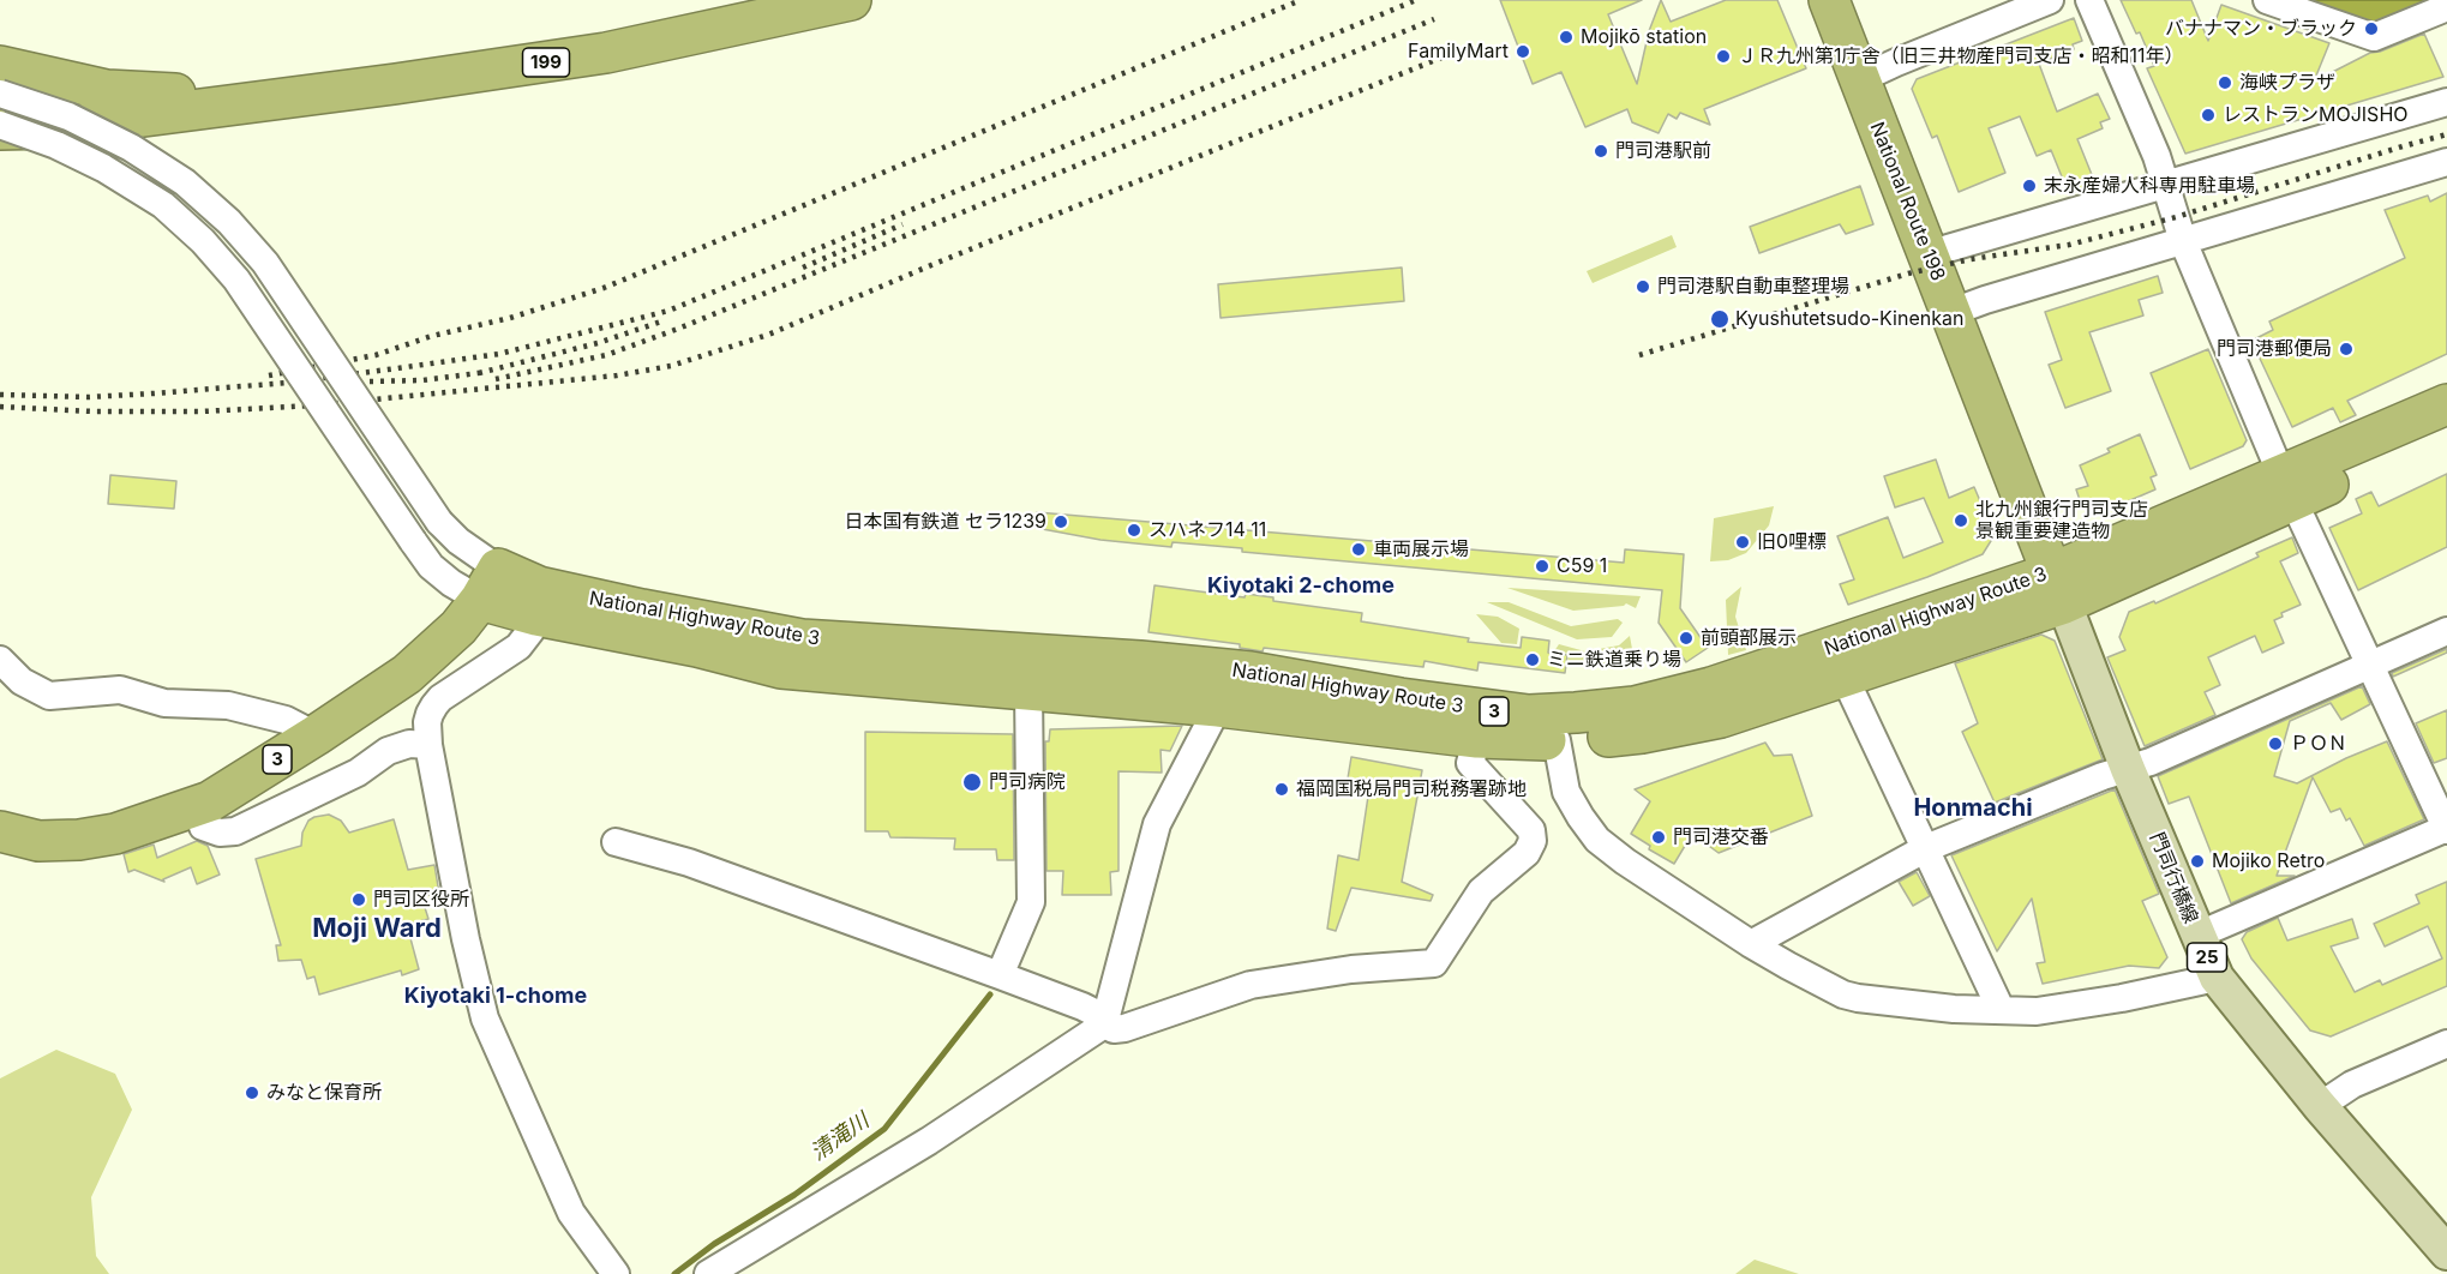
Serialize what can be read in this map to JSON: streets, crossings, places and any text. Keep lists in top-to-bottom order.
{
  "streets": {
    "highway": [
      "199",
      "National Route 198",
      "National Highway Route 3",
      "3"
    ],
    "main road": ["門司行橋線", "25"]
  },
  "crossings": [
    ["National Route 198", "National Highway Route 3"],
    ["National Route 198", "門司行橋線"],
    ["National Highway Route 3", "3"],
    ["National Highway Route 3", "門司行橋線"]
  ],
  "districts": [
    "Kiyotaki 2-chome",
    "Honmachi",
    "Moji Ward",
    "Kiyotaki 1-chome"
  ],
  "water": ["清滝川"],
  "places": [
    "バナナマン・ブラック",
    "Mojikō station",
    "FamilyMart",
    "ＪＲ九州第1庁舎（旧三井物産門司支店・昭和11年）",
    "海峡プラザ",
    "レストランMOJISHO",
    "門司港駅前",
    "末永産婦人科専用駐車場",
    "門司港駅自動車整理場",
    "Kyushutetsudo-Kinenkan",
    "門司港郵便局",
    "北九州銀行門司支店 景観重要建造物",
    "日本国有鉄道 セラ1239",
    "スハネフ14 11",
    "旧0哩標",
    "車両展示場",
    "C59 1",
    "前頭部展示",
    "ミニ鉄道乗り場",
    "ＰＯＮ",
    "門司病院",
    "福岡国税局門司税務署跡地",
    "門司港交番",
    "Mojiko Retro",
    "門司区役所",
    "みなと保育所"
  ]
}
